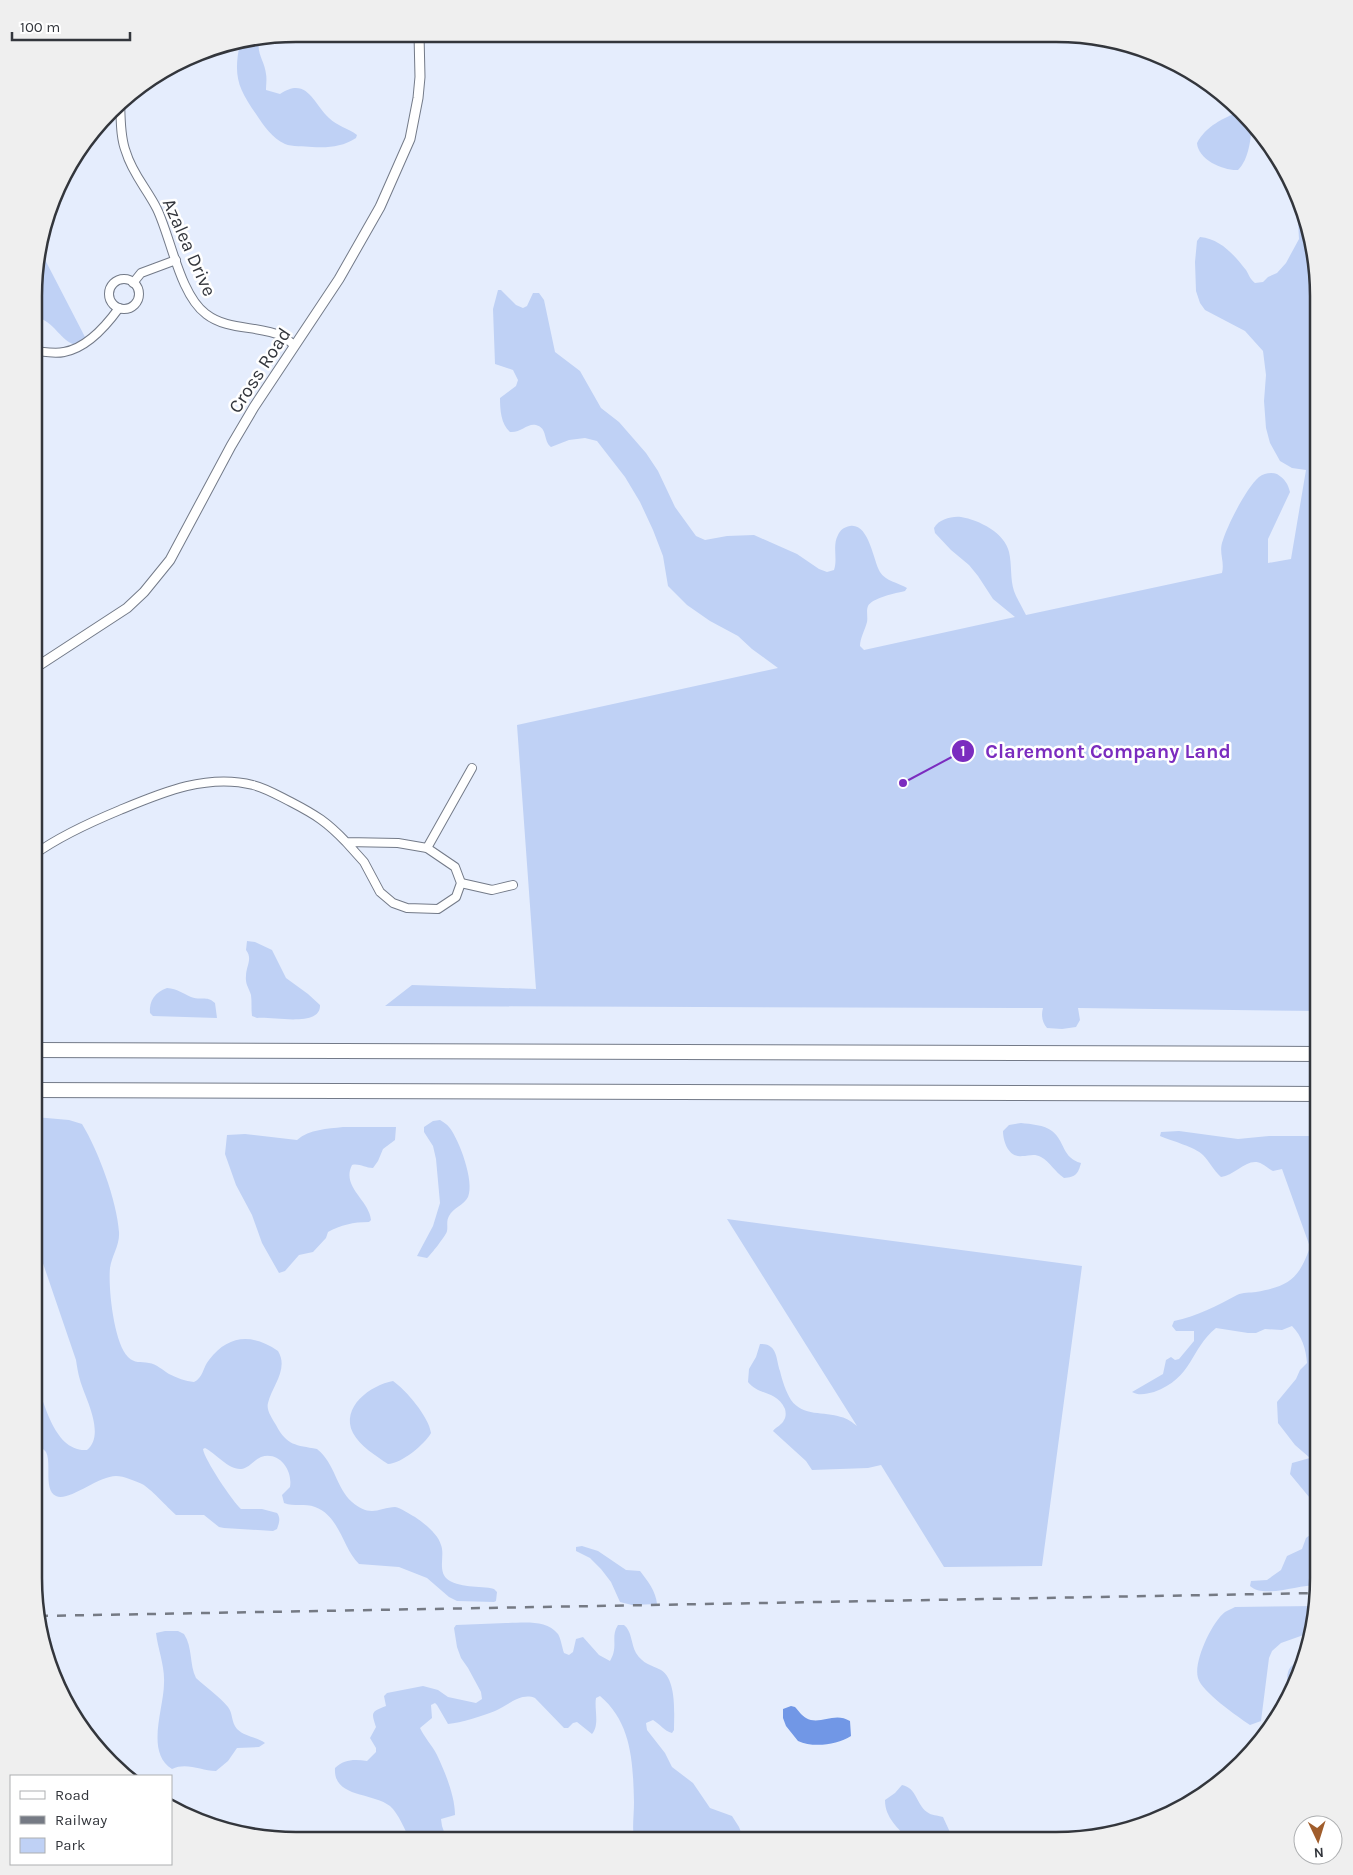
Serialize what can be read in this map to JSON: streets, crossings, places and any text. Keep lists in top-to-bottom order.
{
  "streets": {
    "street": ["Azalea Drive", "Cross Road"]
  },
  "crossings": [
    ["Azalea Drive", "Cross Road"]
  ],
  "places": ["Claremont Company Land"],
  "legend": ["Road", "Railway", "Park"],
  "scale_bar": "100 m",
  "north": "bottom"
}
